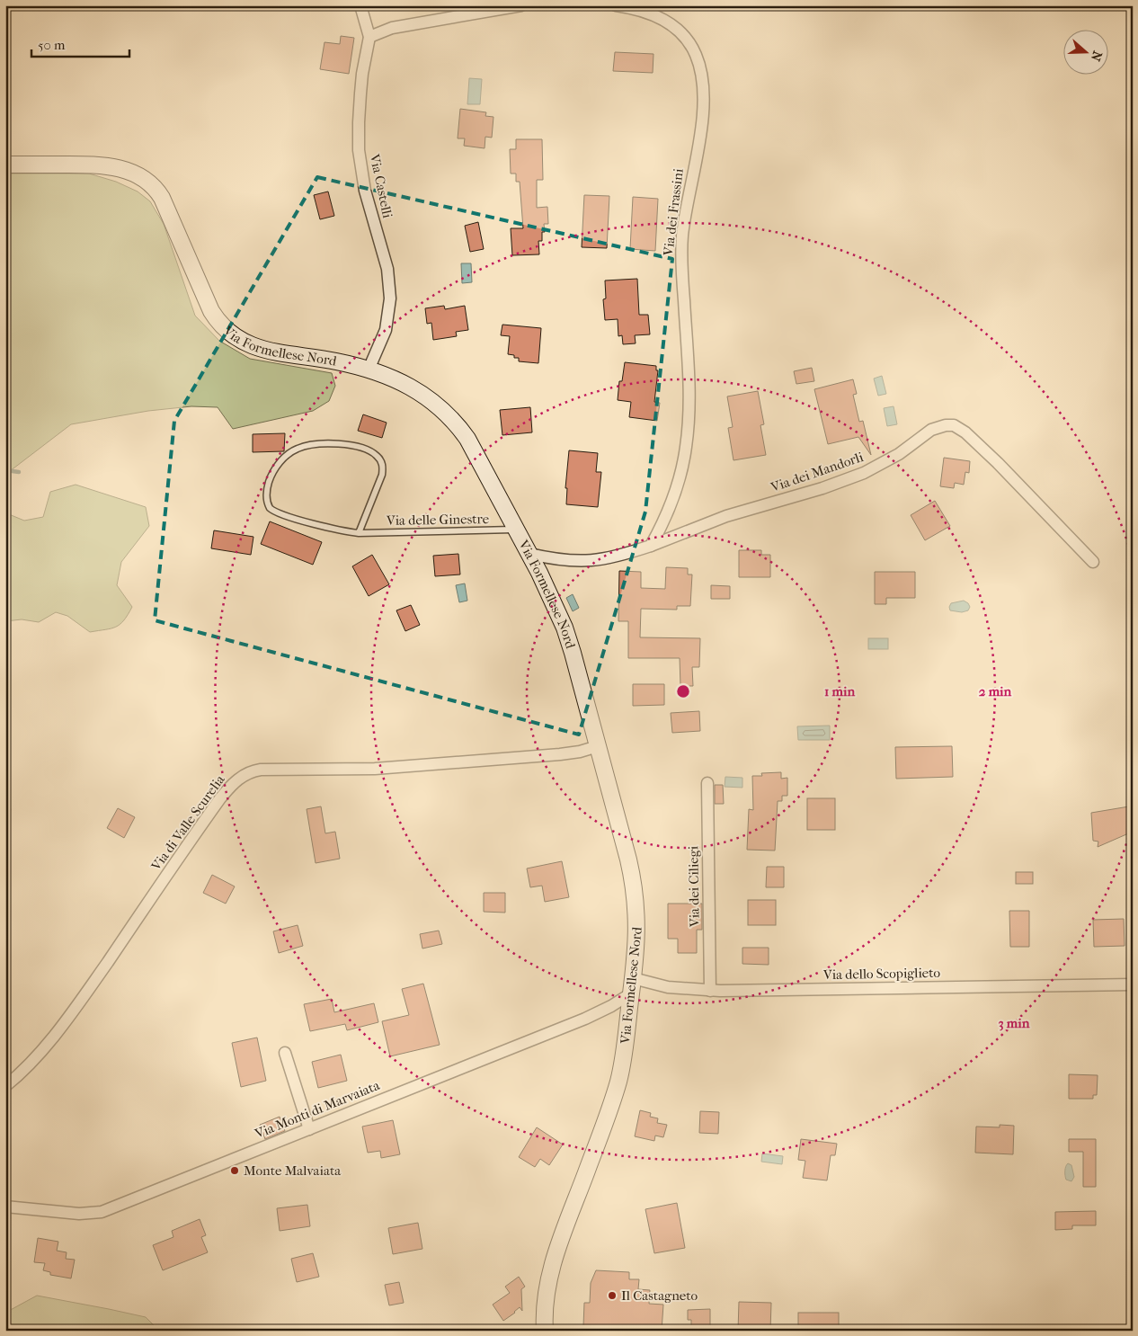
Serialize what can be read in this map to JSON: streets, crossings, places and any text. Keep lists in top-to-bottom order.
{
  "streets": {
    "street": [
      "Via Castelli",
      "Via dei Frassini",
      "Via Formellese Nord",
      "Via dei Mandorli",
      "Via di Valle Scurelia",
      "Via dei Ciliegi",
      "Via dello Scopiglieto",
      "Via Monti di Marvaiata"
    ],
    "lane": ["Via delle Ginestre"]
  },
  "crossings": [
    ["Via Castelli", "Via Formellese Nord"],
    ["Via dei Frassini", "Via dei Mandorli"],
    ["Via Formellese Nord", "Via dei Mandorli"],
    ["Via Formellese Nord", "Via delle Ginestre"],
    ["Via Formellese Nord", "Via di Valle Scurelia"],
    ["Via Formellese Nord", "Via dello Scopiglieto"],
    ["Via Formellese Nord", "Via Monti di Marvaiata"],
    ["Via dei Ciliegi", "Via dello Scopiglieto"],
    ["Via dello Scopiglieto", "Via Monti di Marvaiata"]
  ],
  "places": ["Monte Malvaiata", "Il Castagneto"],
  "scale_bar": "50 m",
  "north": "right",
  "rings": ["1 min", "2 min", "3 min"]
}
